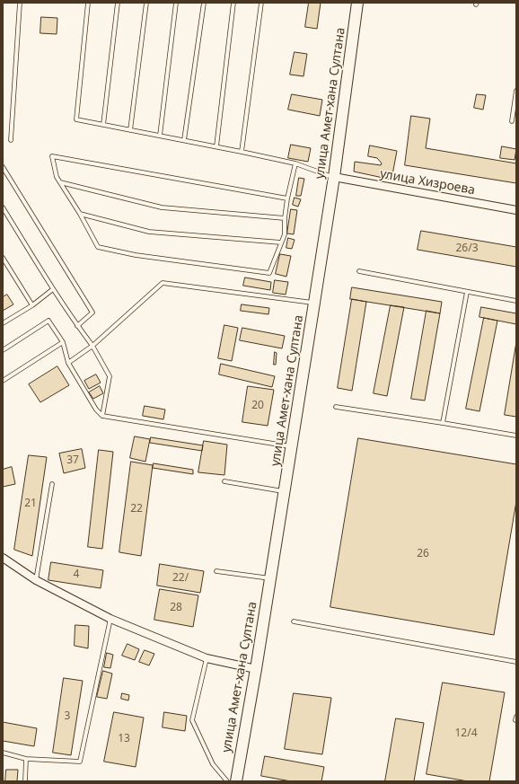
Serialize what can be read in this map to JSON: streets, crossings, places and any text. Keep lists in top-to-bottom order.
{
  "streets": {
    "main road": ["улица Амет-хана Султана"],
    "street": ["улица Хизроева"]
  },
  "crossings": [
    ["улица Амет-хана Султана", "улица Хизроева"]
  ],
  "house_numbers": [
    "26/3",
    "20",
    "37",
    "21",
    "22",
    "26",
    "4",
    "22/",
    "28",
    "3",
    "12/4",
    "13"
  ]
}
